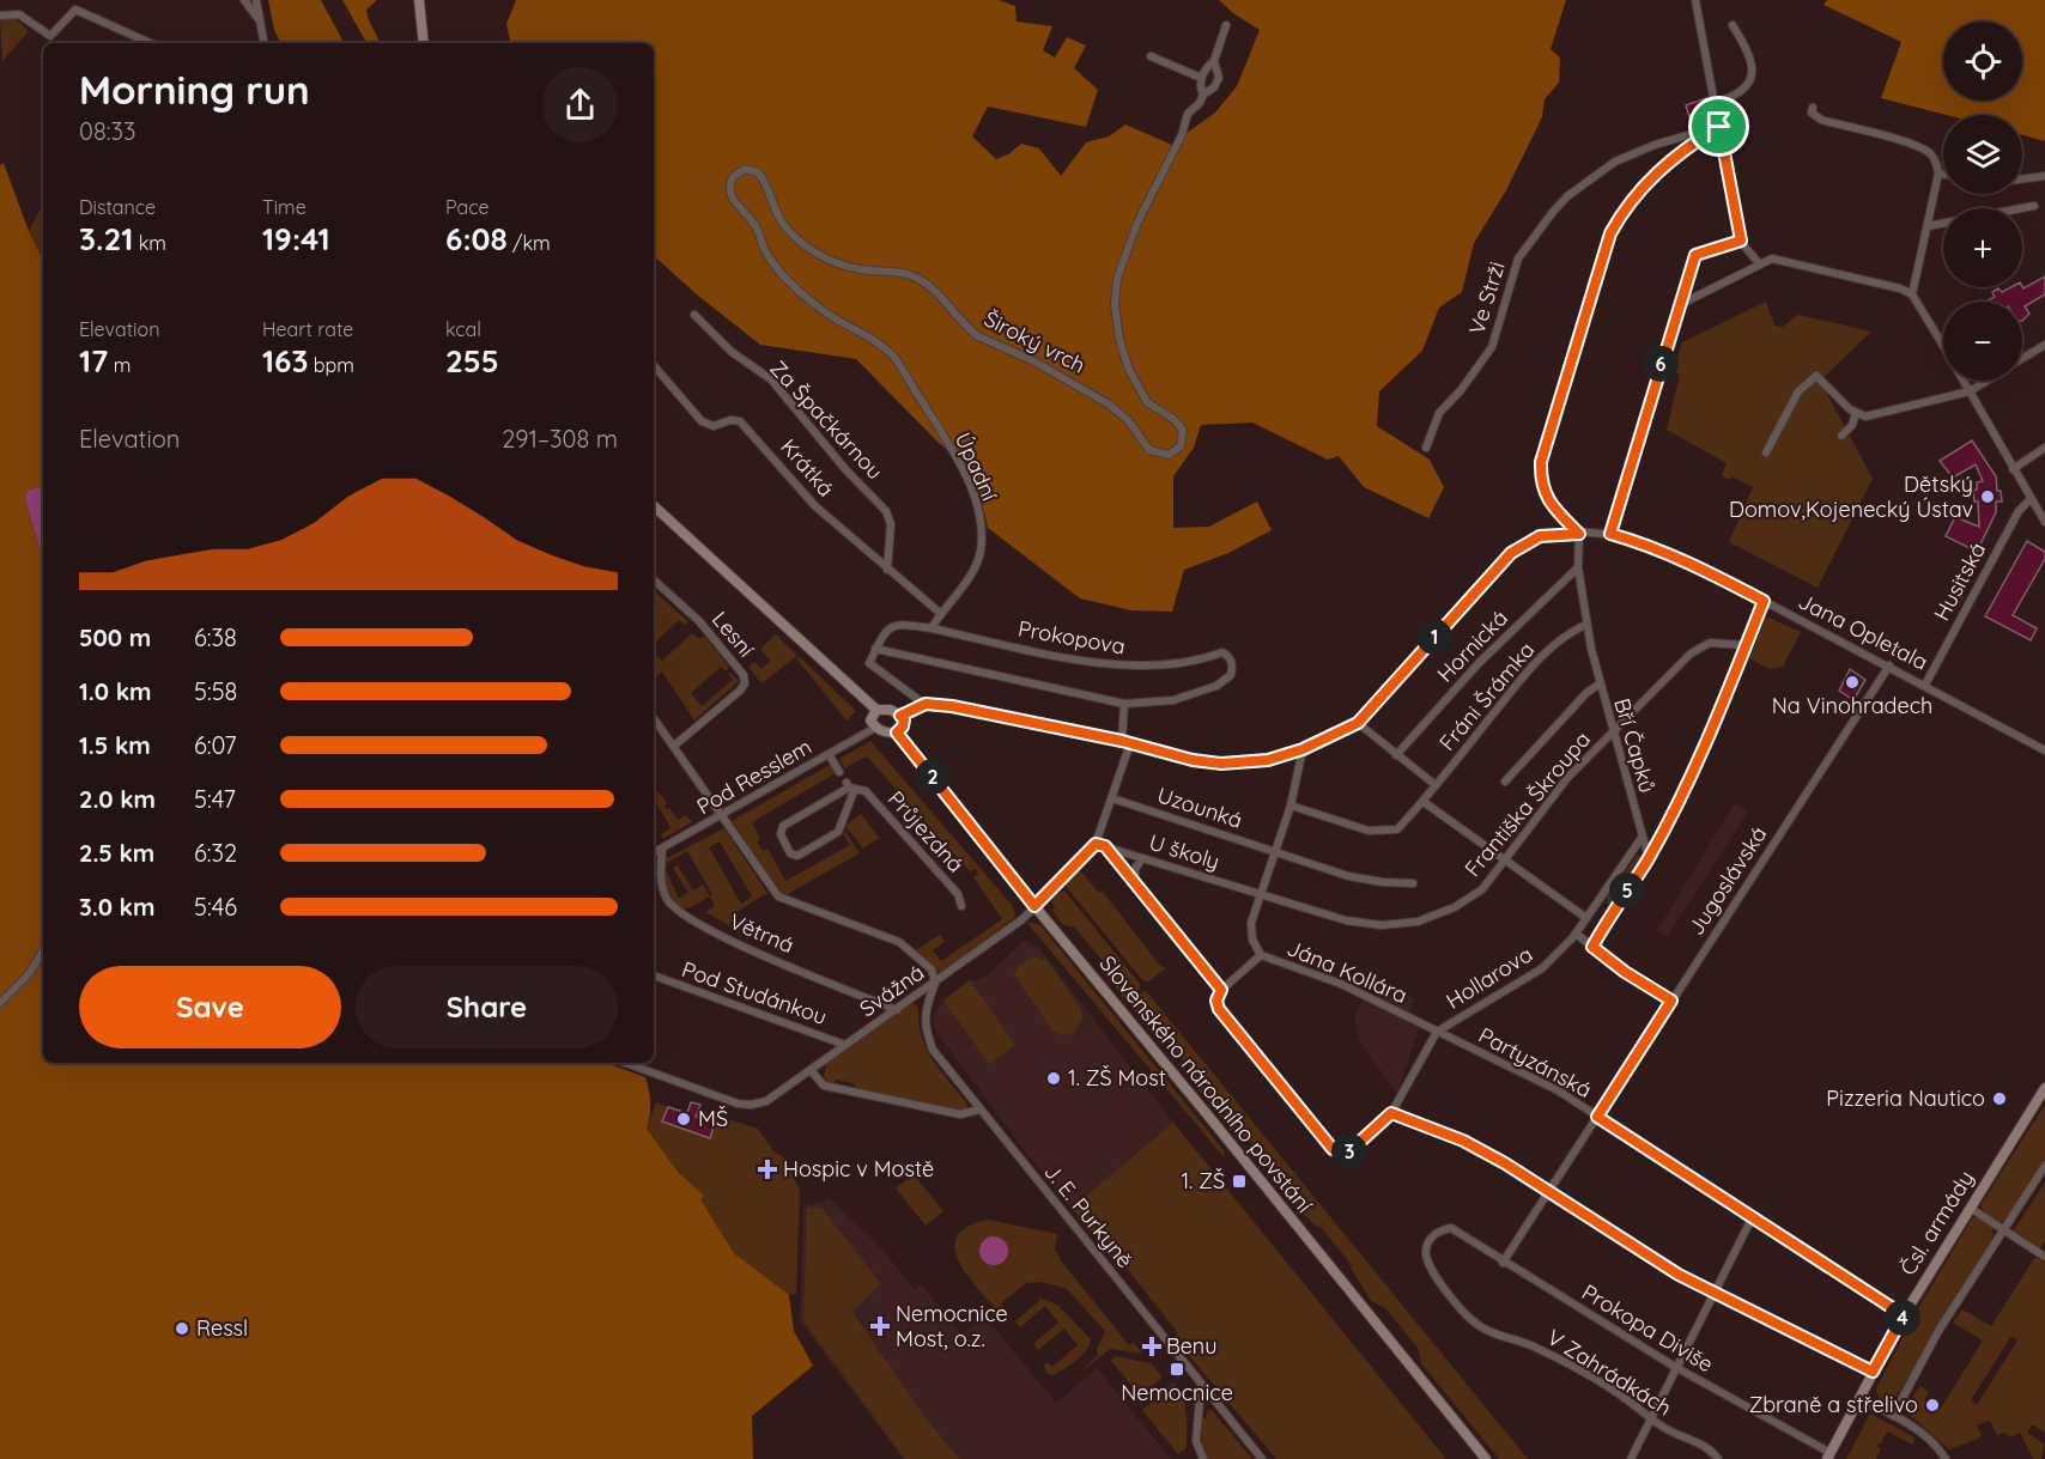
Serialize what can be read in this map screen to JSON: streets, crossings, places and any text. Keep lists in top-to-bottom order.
{
  "streets": {
    "street": [
      "Ve Strži",
      "Široký vrch",
      "Za Špačkárnou",
      "Úpadní",
      "Krátká",
      "Husitská",
      "Jana Opletala",
      "Lesní",
      "Prokopova",
      "Hornická",
      "Fráni Šrámka",
      "Bří Čapků",
      "Pod Resslem",
      "Františka Škroupa",
      "Uzounká",
      "Průjezdná",
      "U školy",
      "Jugoslávská",
      "Větrná",
      "Jána Kollára",
      "Hollarova",
      "Svážná",
      "Pod Studánkou",
      "Partyzánská",
      "Slovenského národního povstání",
      "J. E. Purkyně",
      "Čsl. armády",
      "Prokopa Diviše",
      "V Zahrádkách"
    ]
  },
  "crossings": [
    ["Široký vrch", "Úpadní"],
    ["Za Špačkárnou", "Krátká"],
    ["Úpadní", "Krátká"],
    ["Úpadní", "Prokopova"],
    ["Husitská", "Jana Opletala"],
    ["Jana Opletala", "Bří Čapků"],
    ["Jana Opletala", "Jugoslávská"],
    ["Hornická", "Bří Čapků"],
    ["Fráni Šrámka", "Bří Čapků"],
    ["Fráni Šrámka", "Jána Kollára"],
    ["Bří Čapků", "Františka Škroupa"],
    ["Bří Čapků", "Hollarova"],
    ["Pod Resslem", "Větrná"],
    ["Pod Resslem", "Slovenského národního povstání"],
    ["Františka Škroupa", "U školy"],
    ["Františka Škroupa", "Jána Kollára"],
    ["Uzounká", "Jána Kollára"],
    ["U školy", "Jána Kollára"],
    ["U školy", "Svážná"],
    ["Jugoslávská", "Partyzánská"],
    ["Jugoslávská", "Prokopa Diviše"],
    ["Větrná", "Svážná"],
    ["Jána Kollára", "Hollarova"],
    ["Jána Kollára", "Partyzánská"],
    ["Hollarova", "Partyzánská"],
    ["Svážná", "Pod Studánkou"],
    ["Svážná", "Slovenského národního povstání"],
    ["Svážná", "J. E. Purkyně"],
    ["Partyzánská", "Čsl. armády"],
    ["Čsl. armády", "Prokopa Diviše"],
    ["Prokopa Diviše", "V Zahrádkách"]
  ],
  "places": {
    "other": [
      "Dětský Domov,Kojenecký Ústav",
      "Na Vinohradech",
      "1. ZŠ Most",
      "Pizzeria Nautico",
      "MŠ",
      "Ressl",
      "Zbraně a střelivo"
    ],
    "health": ["Hospic v Mostě", "Nemocnice Most, o.z.", "Benu"],
    "transit": ["1. ZŠ", "Nemocnice"]
  },
  "page": {
    "map_buttons": ["+", "−"],
    "heading": ["Morning run", "08:33"],
    "stats": [
      ["Distance", "3.21 km"],
      ["Time", "19:41"],
      ["Pace", "6:08 /km"],
      ["Elevation", "17 m"],
      ["Heart rate", "163 bpm"],
      ["kcal", "255"]
    ],
    "pins": [
      "6",
      "1",
      "2",
      "5",
      "3",
      "4"
    ],
    "chart": ["Elevation", "291–308 m"],
    "list": [
      {
        "name": "500 m",
        "note": "6:38"
      },
      {
        "name": "1.0 km",
        "note": "5:58"
      },
      {
        "name": "1.5 km",
        "note": "6:07"
      },
      {
        "name": "2.0 km",
        "note": "5:47"
      },
      {
        "name": "2.5 km",
        "note": "6:32"
      },
      {
        "name": "3.0 km",
        "note": "5:46"
      }
    ],
    "buttons": ["Save", "Share"]
  }
}
